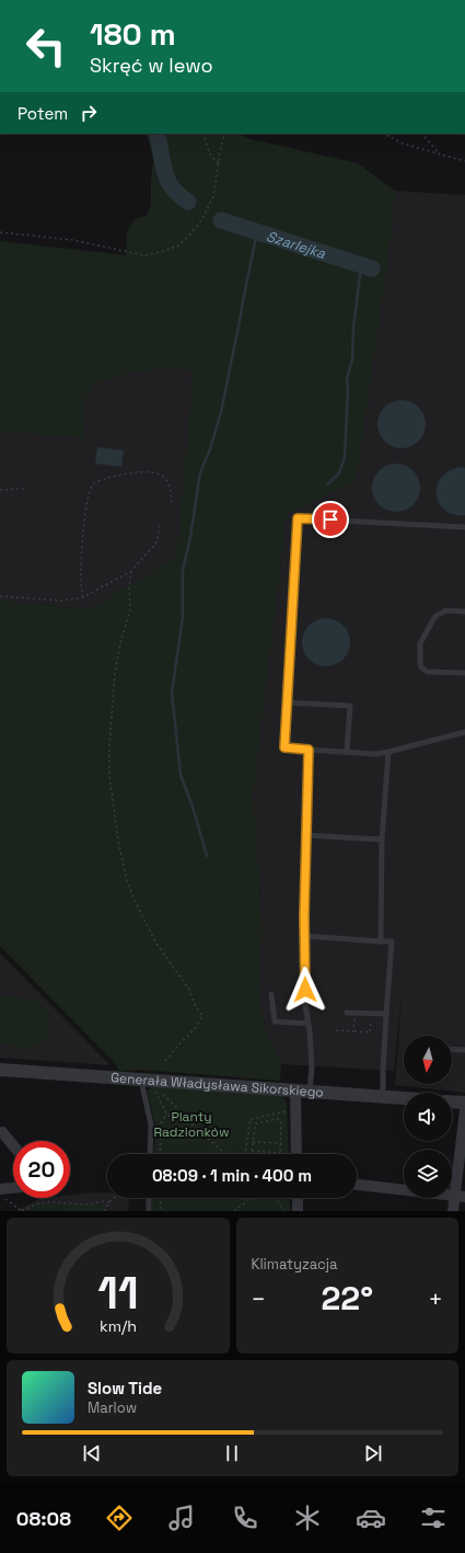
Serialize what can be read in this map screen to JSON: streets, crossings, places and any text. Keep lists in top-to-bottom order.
{
  "streets": {
    "street": ["Generała Władysława Sikorskiego"]
  },
  "water": ["Szarlejka"],
  "parks": ["Planty Radzionków"],
  "north": "bottom",
  "page": {
    "turn": ["180 m", "Skręć w lewo"],
    "then": "Potem",
    "limit": "20",
    "trip": "08:09 · 1 min · 400 m",
    "tile": "Klimatyzacja",
    "heat": ["−", "22°", "+"],
    "song": ["Slow Tide", "Marlow"],
    "tabs": "08:08",
    "gauge": ["11", "km/h"]
  }
}
